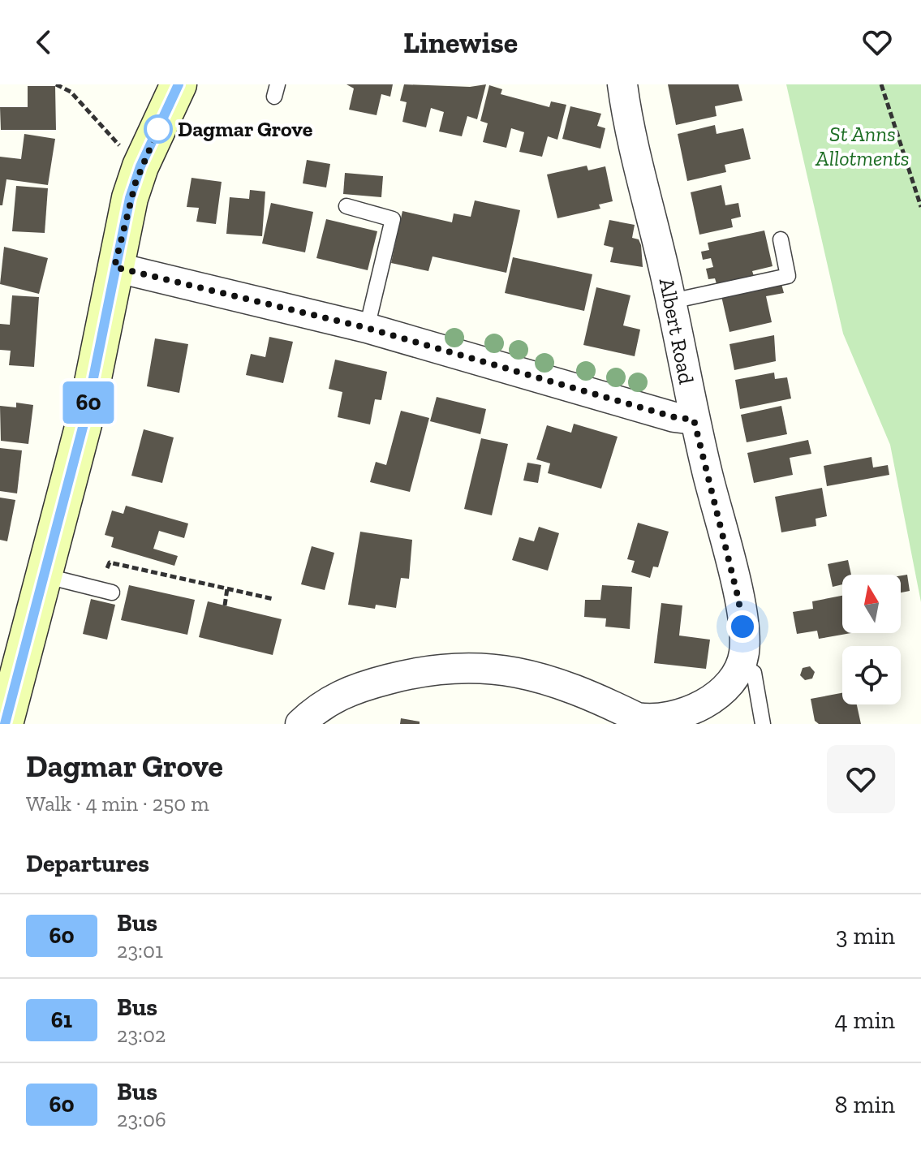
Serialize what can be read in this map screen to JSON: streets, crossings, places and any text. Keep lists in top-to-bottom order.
{
  "streets": {
    "street": ["Albert Road"]
  },
  "parks": ["St Anns Allotments"],
  "places": ["Dagmar Grove"],
  "lines": ["bus line 60"],
  "north": "top",
  "page": {
    "header": "Linewise",
    "on_map": "60",
    "heading": [
      ["Dagmar Grove", "Walk · 4 min · 250 m"],
      "Departures"
    ],
    "list": [
      {
        "mark": "60",
        "name": "Bus",
        "note": "23:01",
        "value": "3 min"
      },
      {
        "mark": "61",
        "name": "Bus",
        "note": "23:02",
        "value": "4 min"
      },
      {
        "mark": "60",
        "name": "Bus",
        "note": "23:06",
        "value": "8 min"
      }
    ]
  }
}
